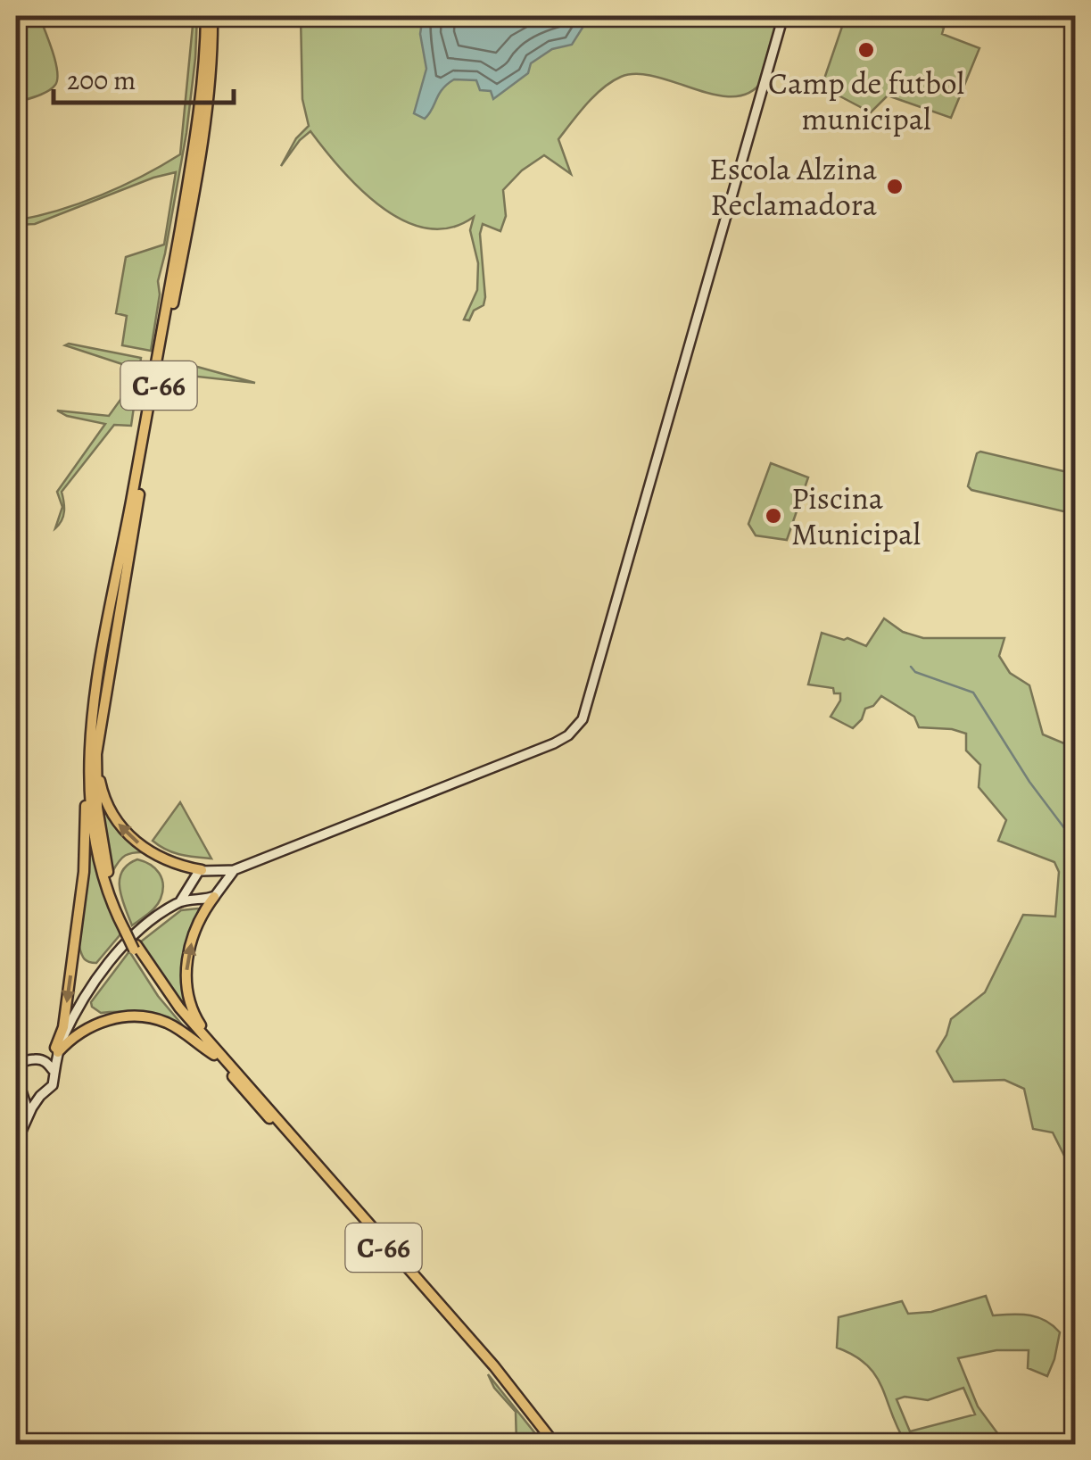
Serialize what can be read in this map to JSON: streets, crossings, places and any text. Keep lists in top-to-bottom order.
{
  "streets": {
    "highway": ["C-66"]
  },
  "places": ["Camp de futbol municipal", "Escola Alzina Reclamadora", "Piscina Municipal"],
  "scale_bar": "200 m"
}
